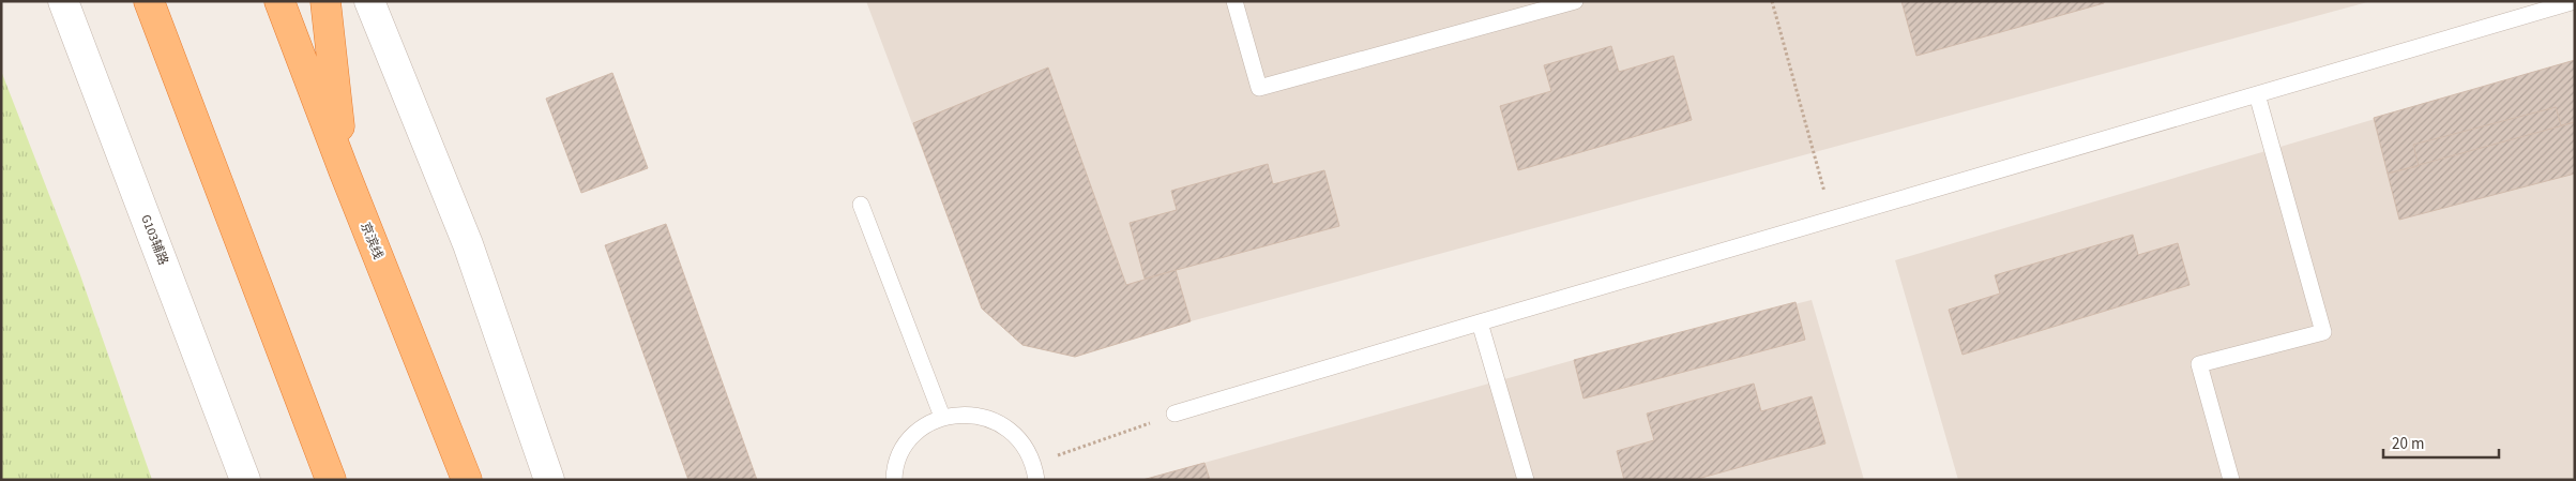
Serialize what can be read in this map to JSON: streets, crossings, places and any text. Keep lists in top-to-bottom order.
{
  "streets": {
    "highway": ["京滨线"],
    "street": ["G103辅路"]
  },
  "scale_bar": "20 m"
}
